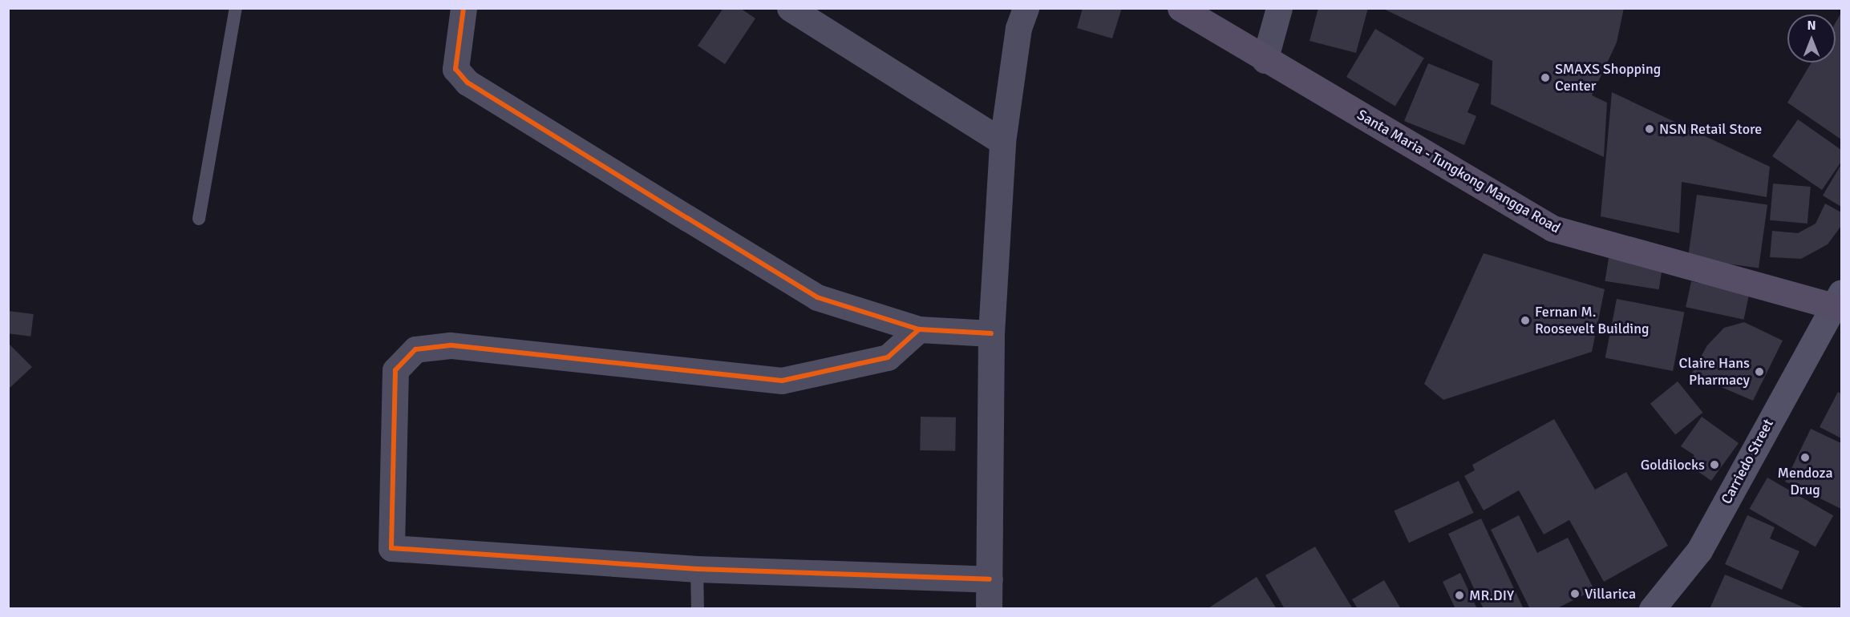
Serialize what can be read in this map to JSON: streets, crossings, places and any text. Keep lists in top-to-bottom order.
{
  "streets": {
    "main road": ["Santa Maria - Tungkong Mangga Road", "Carriedo Street"]
  },
  "crossings": [
    ["Santa Maria - Tungkong Mangga Road", "Carriedo Street"]
  ],
  "places": [
    "SMAXS Shopping Center",
    "NSN Retail Store",
    "Fernan M. Roosevelt Building",
    "Claire Hans Pharmacy",
    "Mendoza Drug",
    "Goldilocks",
    "Villarica",
    "MR.DIY"
  ],
  "north": "top"
}
